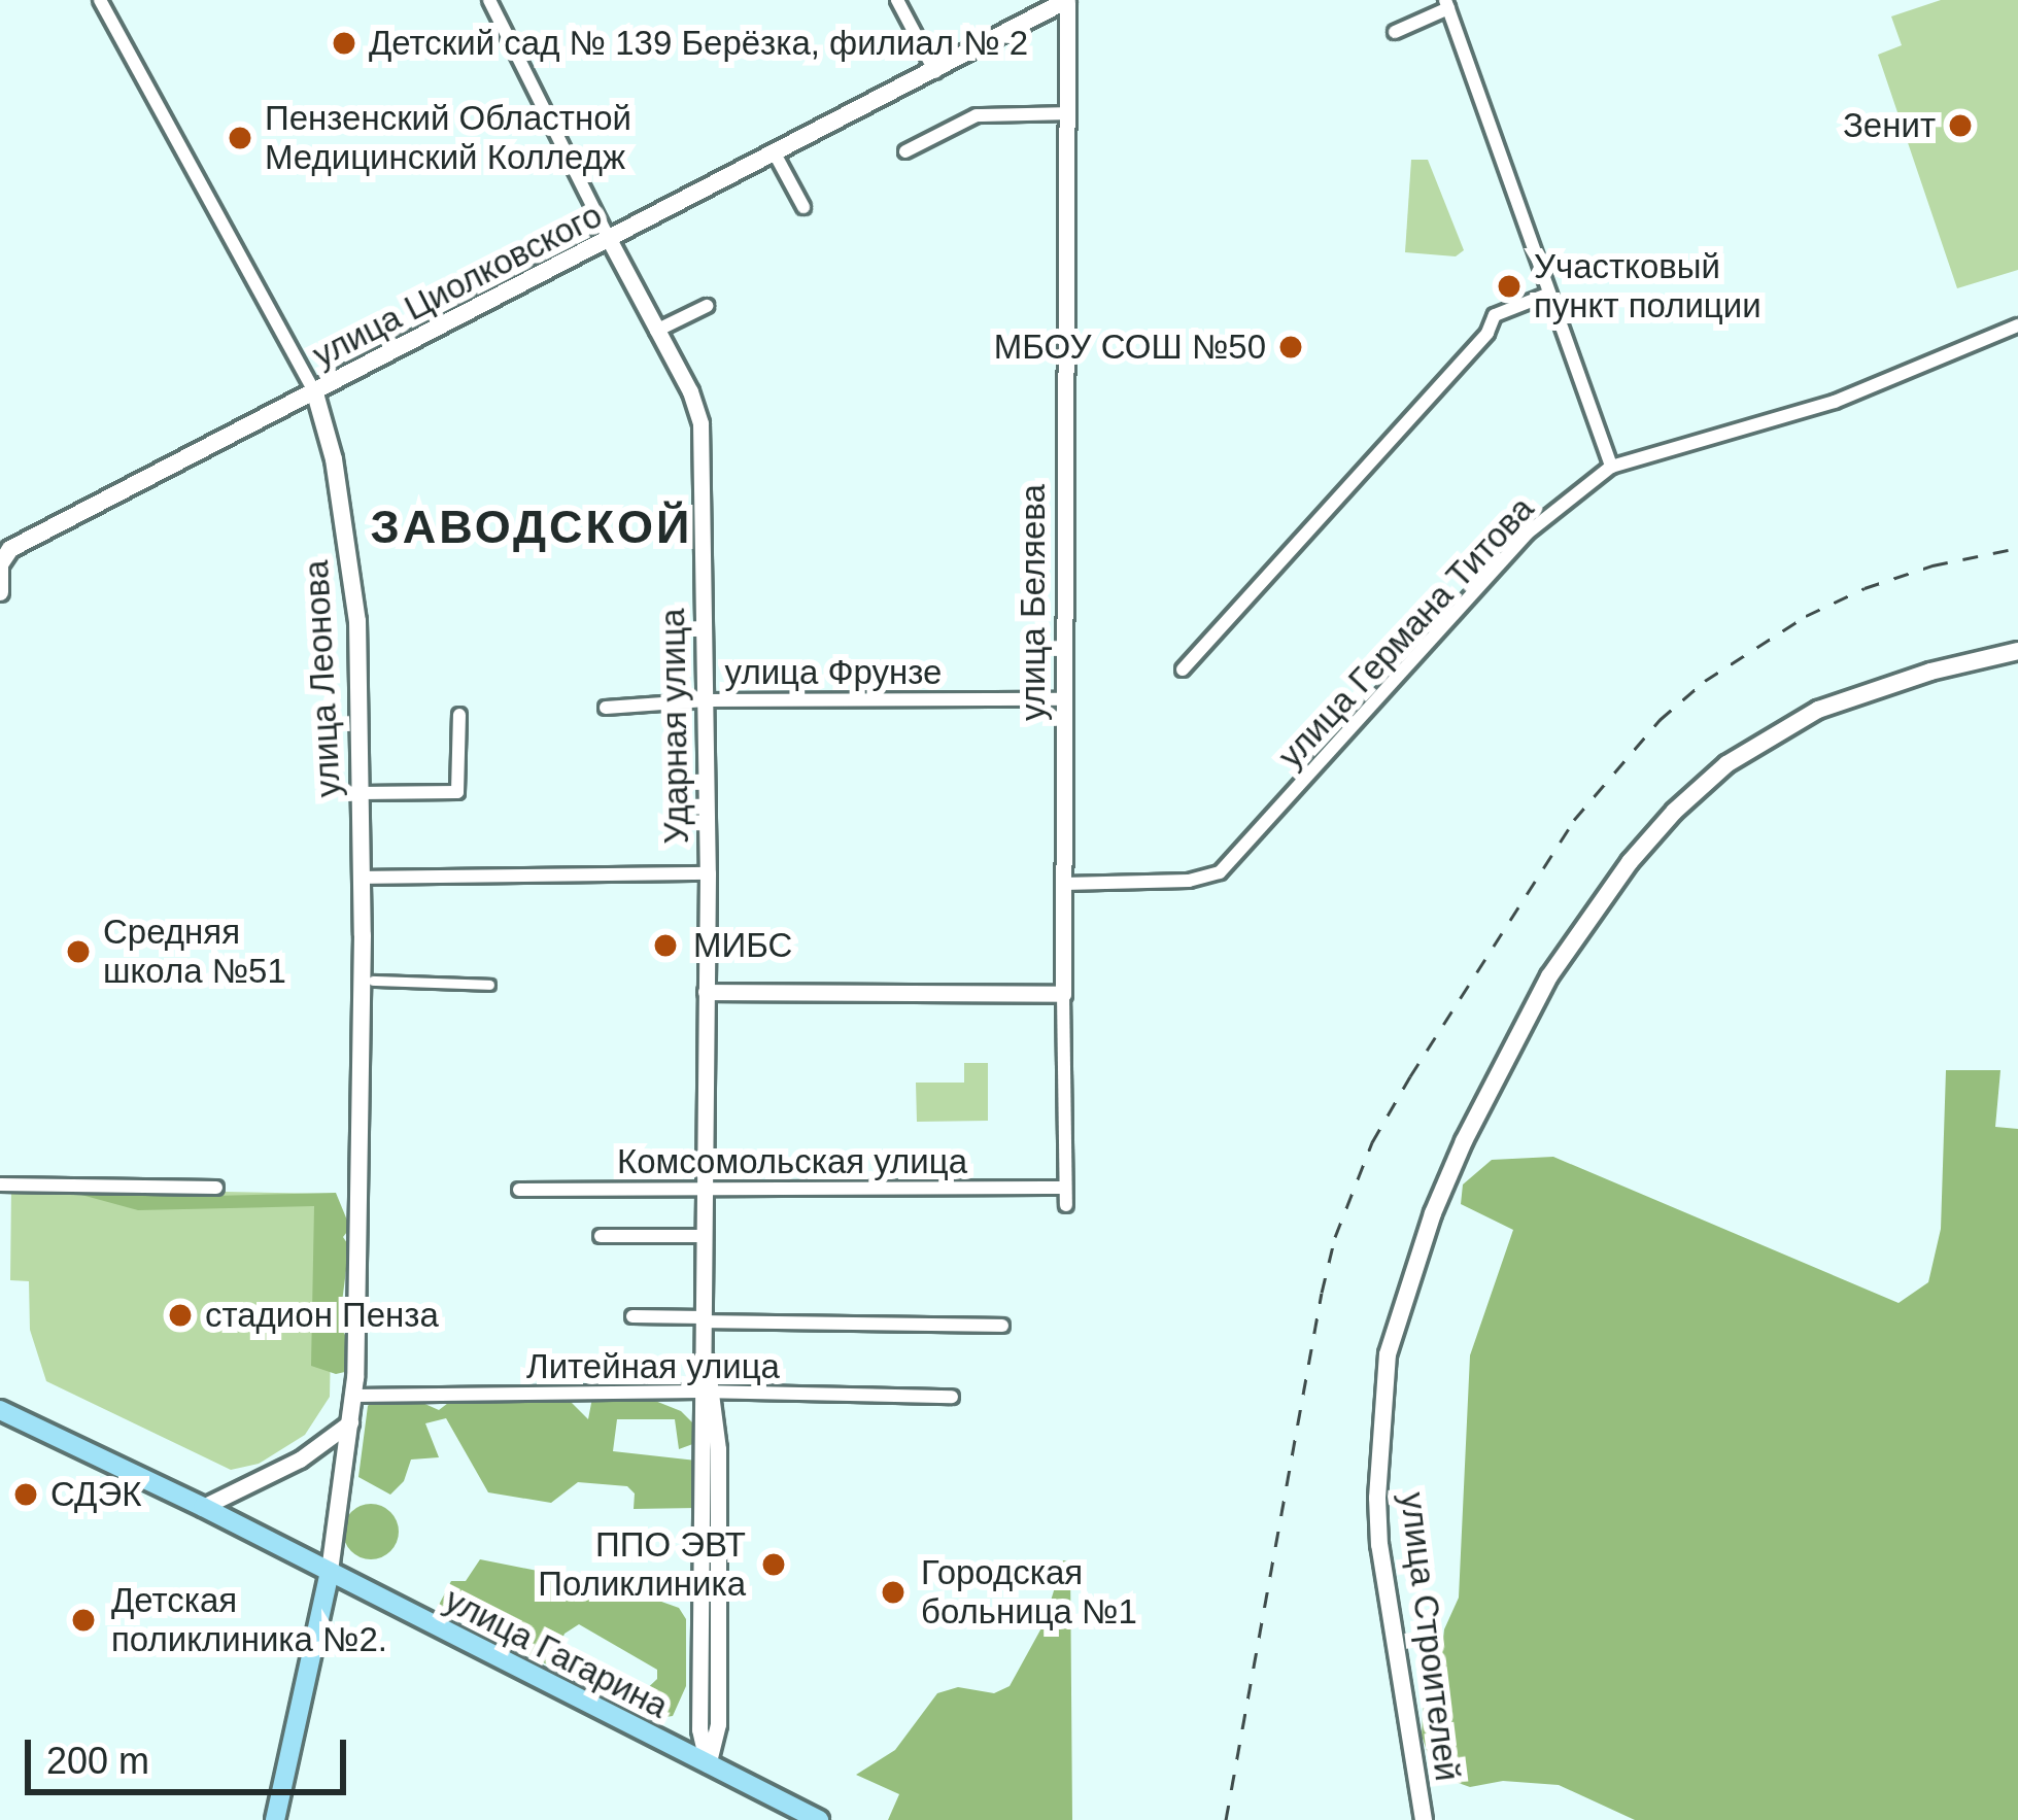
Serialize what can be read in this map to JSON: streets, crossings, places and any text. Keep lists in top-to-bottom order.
{
  "streets": {
    "main road": [
      "улица Циолковского",
      "улица Леонова",
      "улица Строителей",
      "улица Гагарина"
    ],
    "street": [
      "улица Беляева",
      "улица Германа Титова",
      "улица Фрунзе",
      "Ударная улица",
      "Комсомольская улица",
      "Литейная улица"
    ]
  },
  "crossings": [
    ["улица Циолковского", "улица Беляева"],
    ["улица Циолковского", "улица Леонова"],
    ["улица Циолковского", "Ударная улица"],
    ["улица Беляева", "улица Германа Титова"],
    ["улица Беляева", "улица Фрунзе"],
    ["улица Беляева", "Комсомольская улица"],
    ["улица Фрунзе", "Ударная улица"],
    ["улица Леонова", "Литейная улица"],
    ["улица Леонова", "улица Гагарина"],
    ["Ударная улица", "Комсомольская улица"],
    ["Ударная улица", "Литейная улица"],
    ["Ударная улица", "улица Гагарина"]
  ],
  "districts": ["ЗАВОДСКОЙ"],
  "places": [
    "Детский сад № 139 Берёзка, филиал № 2",
    "Зенит",
    "Пензенский Областной Медицинский Колледж",
    "Участковый пункт полиции",
    "МБОУ СОШ №50",
    "МИБС",
    "Средняя школа №51",
    "стадион Пенза",
    "СДЭК",
    "ППО ЭВТ Поликлиника",
    "Городская больница №1",
    "Детская поликлиника №2."
  ],
  "scale_bar": "200 m"
}
